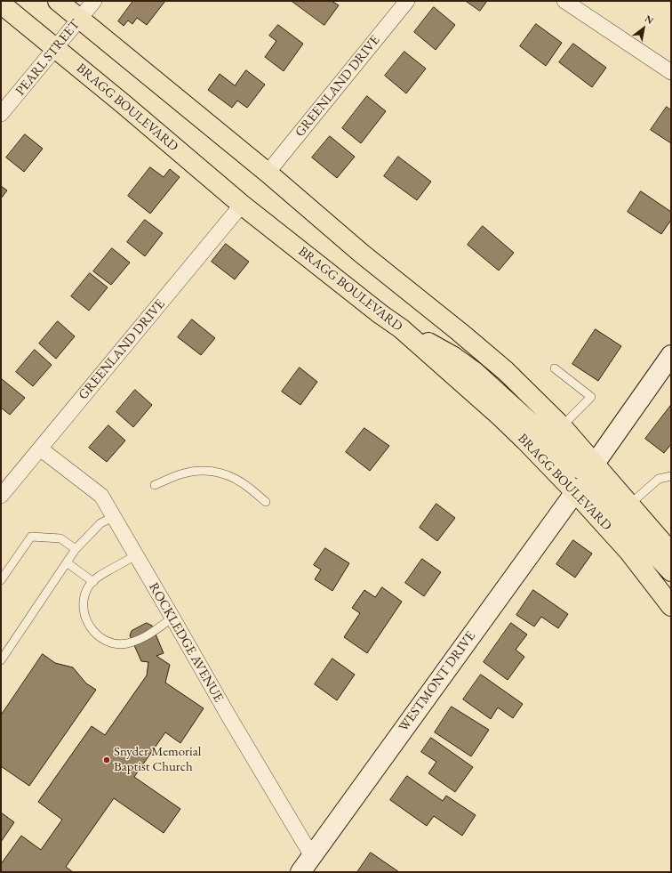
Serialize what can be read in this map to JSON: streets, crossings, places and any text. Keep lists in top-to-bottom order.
{
  "streets": {
    "main road": ["BRAGG BOULEVARD"],
    "street": [
      "PEARL STREET",
      "GREENLAND DRIVE",
      "ROCKLEDGE AVENUE",
      "WESTMONT DRIVE"
    ]
  },
  "crossings": [
    ["PEARL STREET", "BRAGG BOULEVARD"],
    ["GREENLAND DRIVE", "BRAGG BOULEVARD"],
    ["GREENLAND DRIVE", "ROCKLEDGE AVENUE"],
    ["BRAGG BOULEVARD", "WESTMONT DRIVE"],
    ["ROCKLEDGE AVENUE", "WESTMONT DRIVE"]
  ],
  "places": ["Snyder Memorial Baptist Church"],
  "north": "top right"
}
